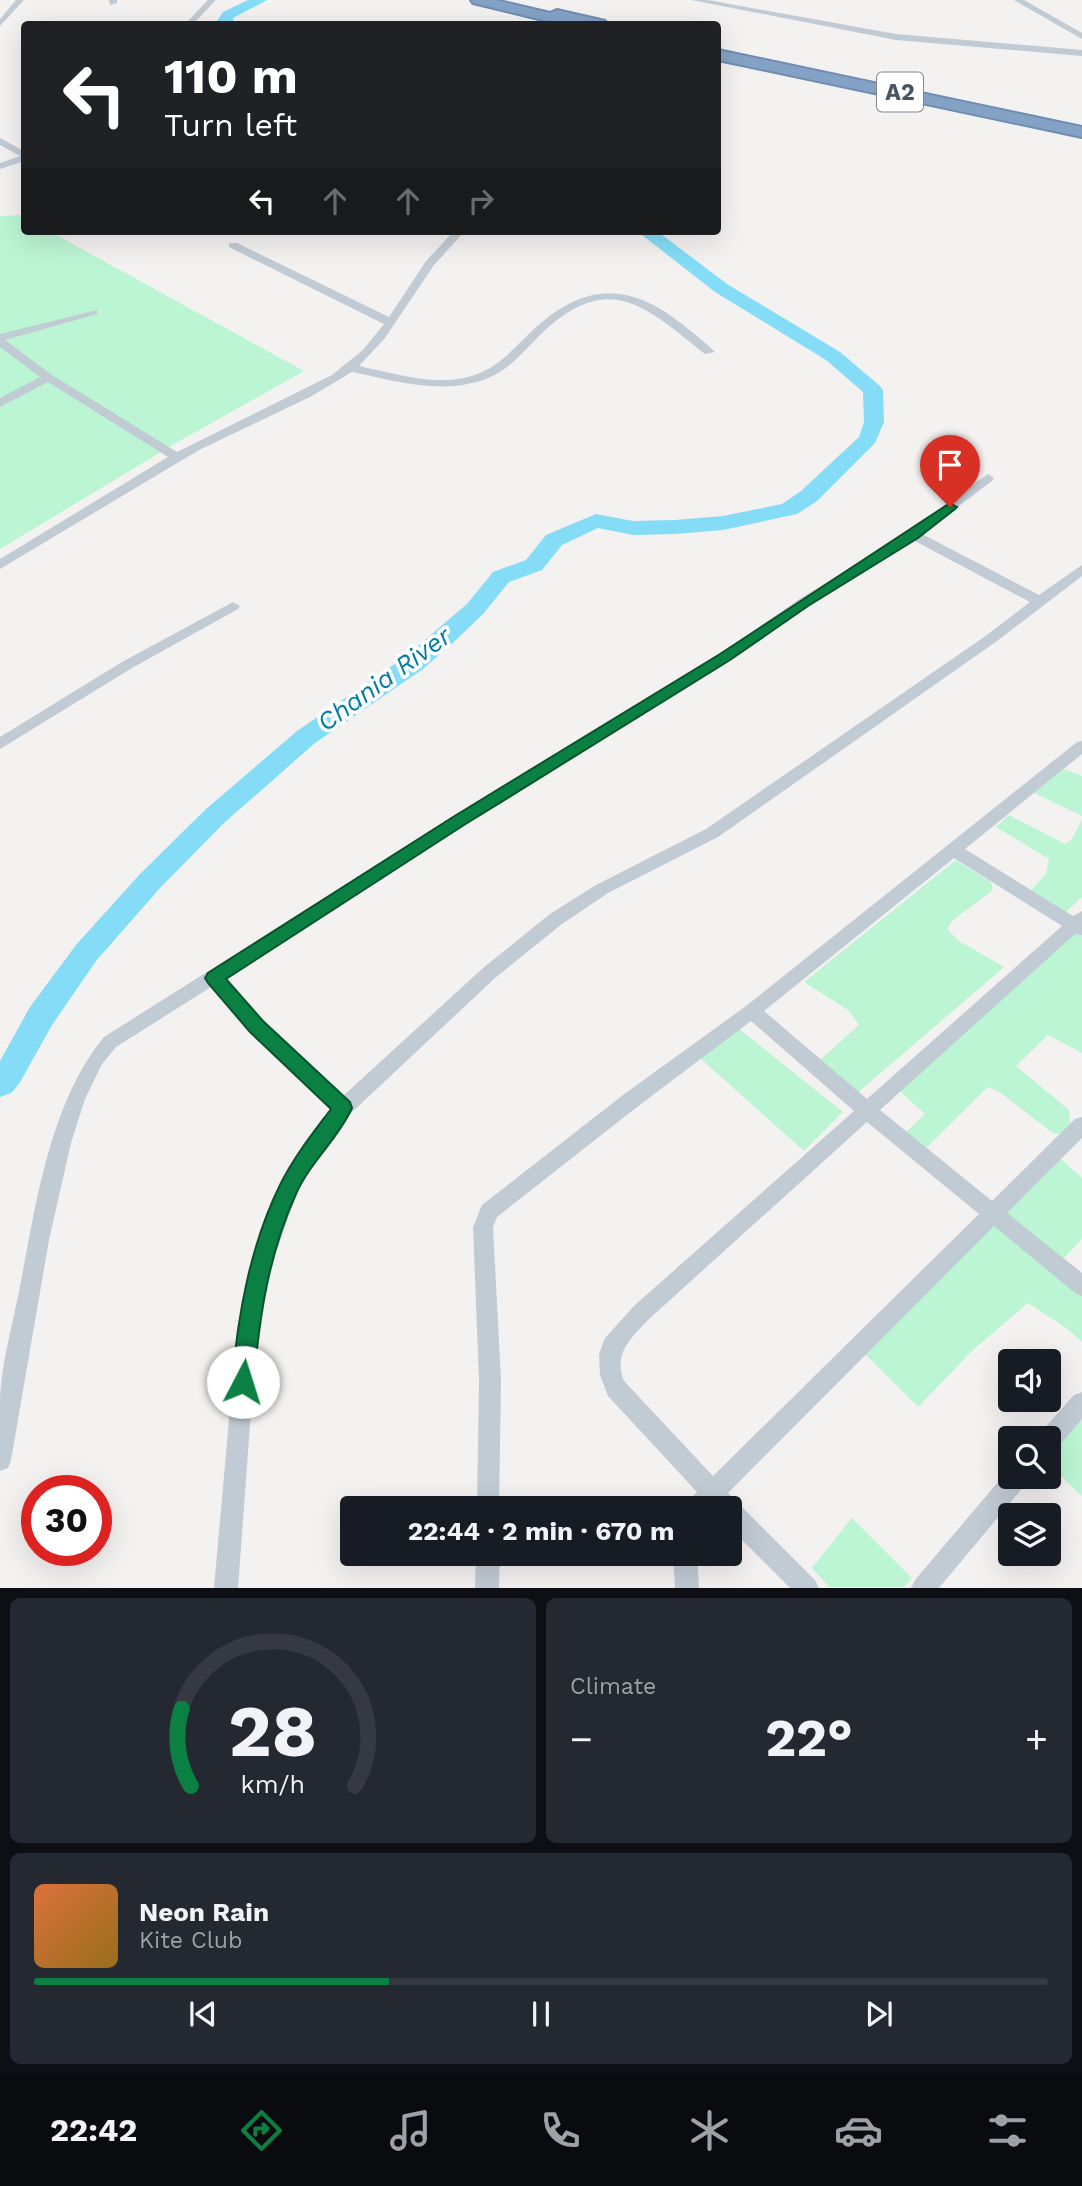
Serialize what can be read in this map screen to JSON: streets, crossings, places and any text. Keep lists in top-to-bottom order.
{
  "streets": {
    "highway": ["A2"]
  },
  "water": ["Chania River"],
  "page": {
    "turn": ["110 m", "Turn left"],
    "limit": "30",
    "trip": "22:44 · 2 min · 670 m",
    "tile": "Climate",
    "heat": ["−", "22°", "+"],
    "song": ["Neon Rain", "Kite Club"],
    "tabs": "22:42",
    "gauge": ["28", "km/h"]
  }
}
